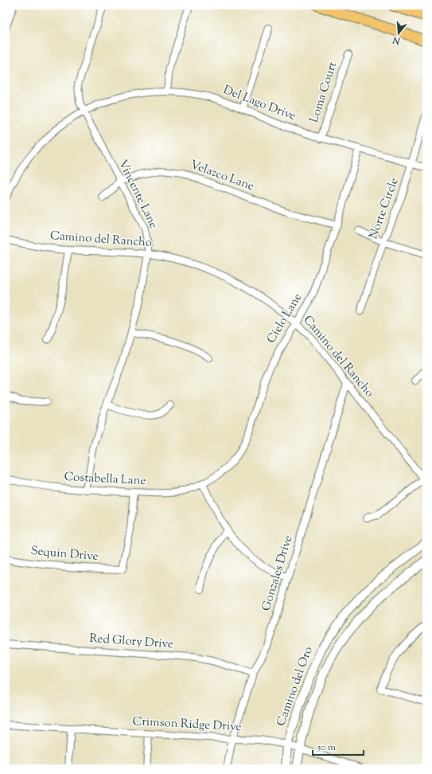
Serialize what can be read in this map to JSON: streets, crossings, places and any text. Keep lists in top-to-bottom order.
{
  "streets": {
    "street": [
      "Loma Court",
      "Del Lago Drive",
      "Velazco Lane",
      "Vincente Lane",
      "Norte Circle",
      "Camino del Rancho",
      "Cielo Lane",
      "Costabella Lane",
      "Sequin Drive",
      "Gonzales Drive",
      "Red Glory Drive",
      "Camino del Oro",
      "Crimson Ridge Drive"
    ]
  },
  "crossings": [
    ["Loma Court", "Del Lago Drive"],
    ["Del Lago Drive", "Vincente Lane"],
    ["Del Lago Drive", "Norte Circle"],
    ["Del Lago Drive", "Cielo Lane"],
    ["Velazco Lane", "Vincente Lane"],
    ["Velazco Lane", "Cielo Lane"],
    ["Vincente Lane", "Camino del Rancho"],
    ["Vincente Lane", "Costabella Lane"],
    ["Camino del Rancho", "Cielo Lane"],
    ["Camino del Rancho", "Gonzales Drive"],
    ["Cielo Lane", "Costabella Lane"],
    ["Costabella Lane", "Sequin Drive"],
    ["Gonzales Drive", "Red Glory Drive"],
    ["Gonzales Drive", "Crimson Ridge Drive"],
    ["Camino del Oro", "Crimson Ridge Drive"]
  ],
  "scale_bar": "50 m",
  "north": "bottom"
}
